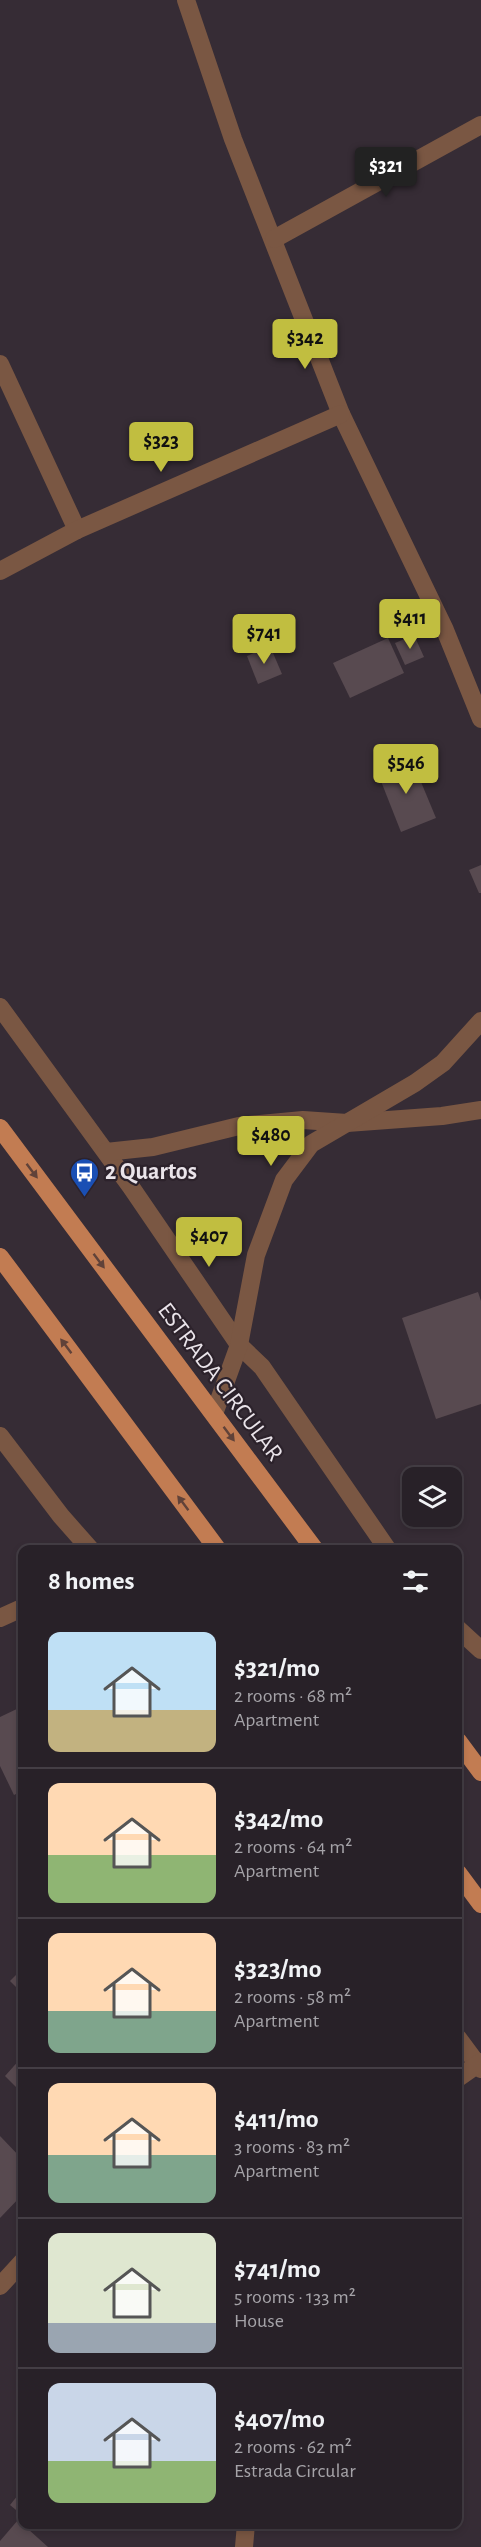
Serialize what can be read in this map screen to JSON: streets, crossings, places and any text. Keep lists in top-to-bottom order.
{
  "streets": {
    "main road": ["ESTRADA CIRCULAR"]
  },
  "places": {
    "bus stop": ["2 Quartos"]
  },
  "page": {
    "price": [
      "$321",
      "$342",
      "$323",
      "$411",
      "$741",
      "$546",
      "$480",
      "$407"
    ],
    "heading": "8 homes",
    "list": [
      {
        "name": "$321/mo",
        "note": "2 rooms · 68 m² · Apartment"
      },
      {
        "name": "$342/mo",
        "note": "2 rooms · 64 m² · Apartment"
      },
      {
        "name": "$323/mo",
        "note": "2 rooms · 58 m² · Apartment"
      },
      {
        "name": "$411/mo",
        "note": "3 rooms · 83 m² · Apartment"
      },
      {
        "name": "$741/mo",
        "note": "5 rooms · 133 m² · House"
      },
      {
        "name": "$407/mo",
        "note": "2 rooms · 62 m² · Estrada Circular"
      }
    ]
  }
}
